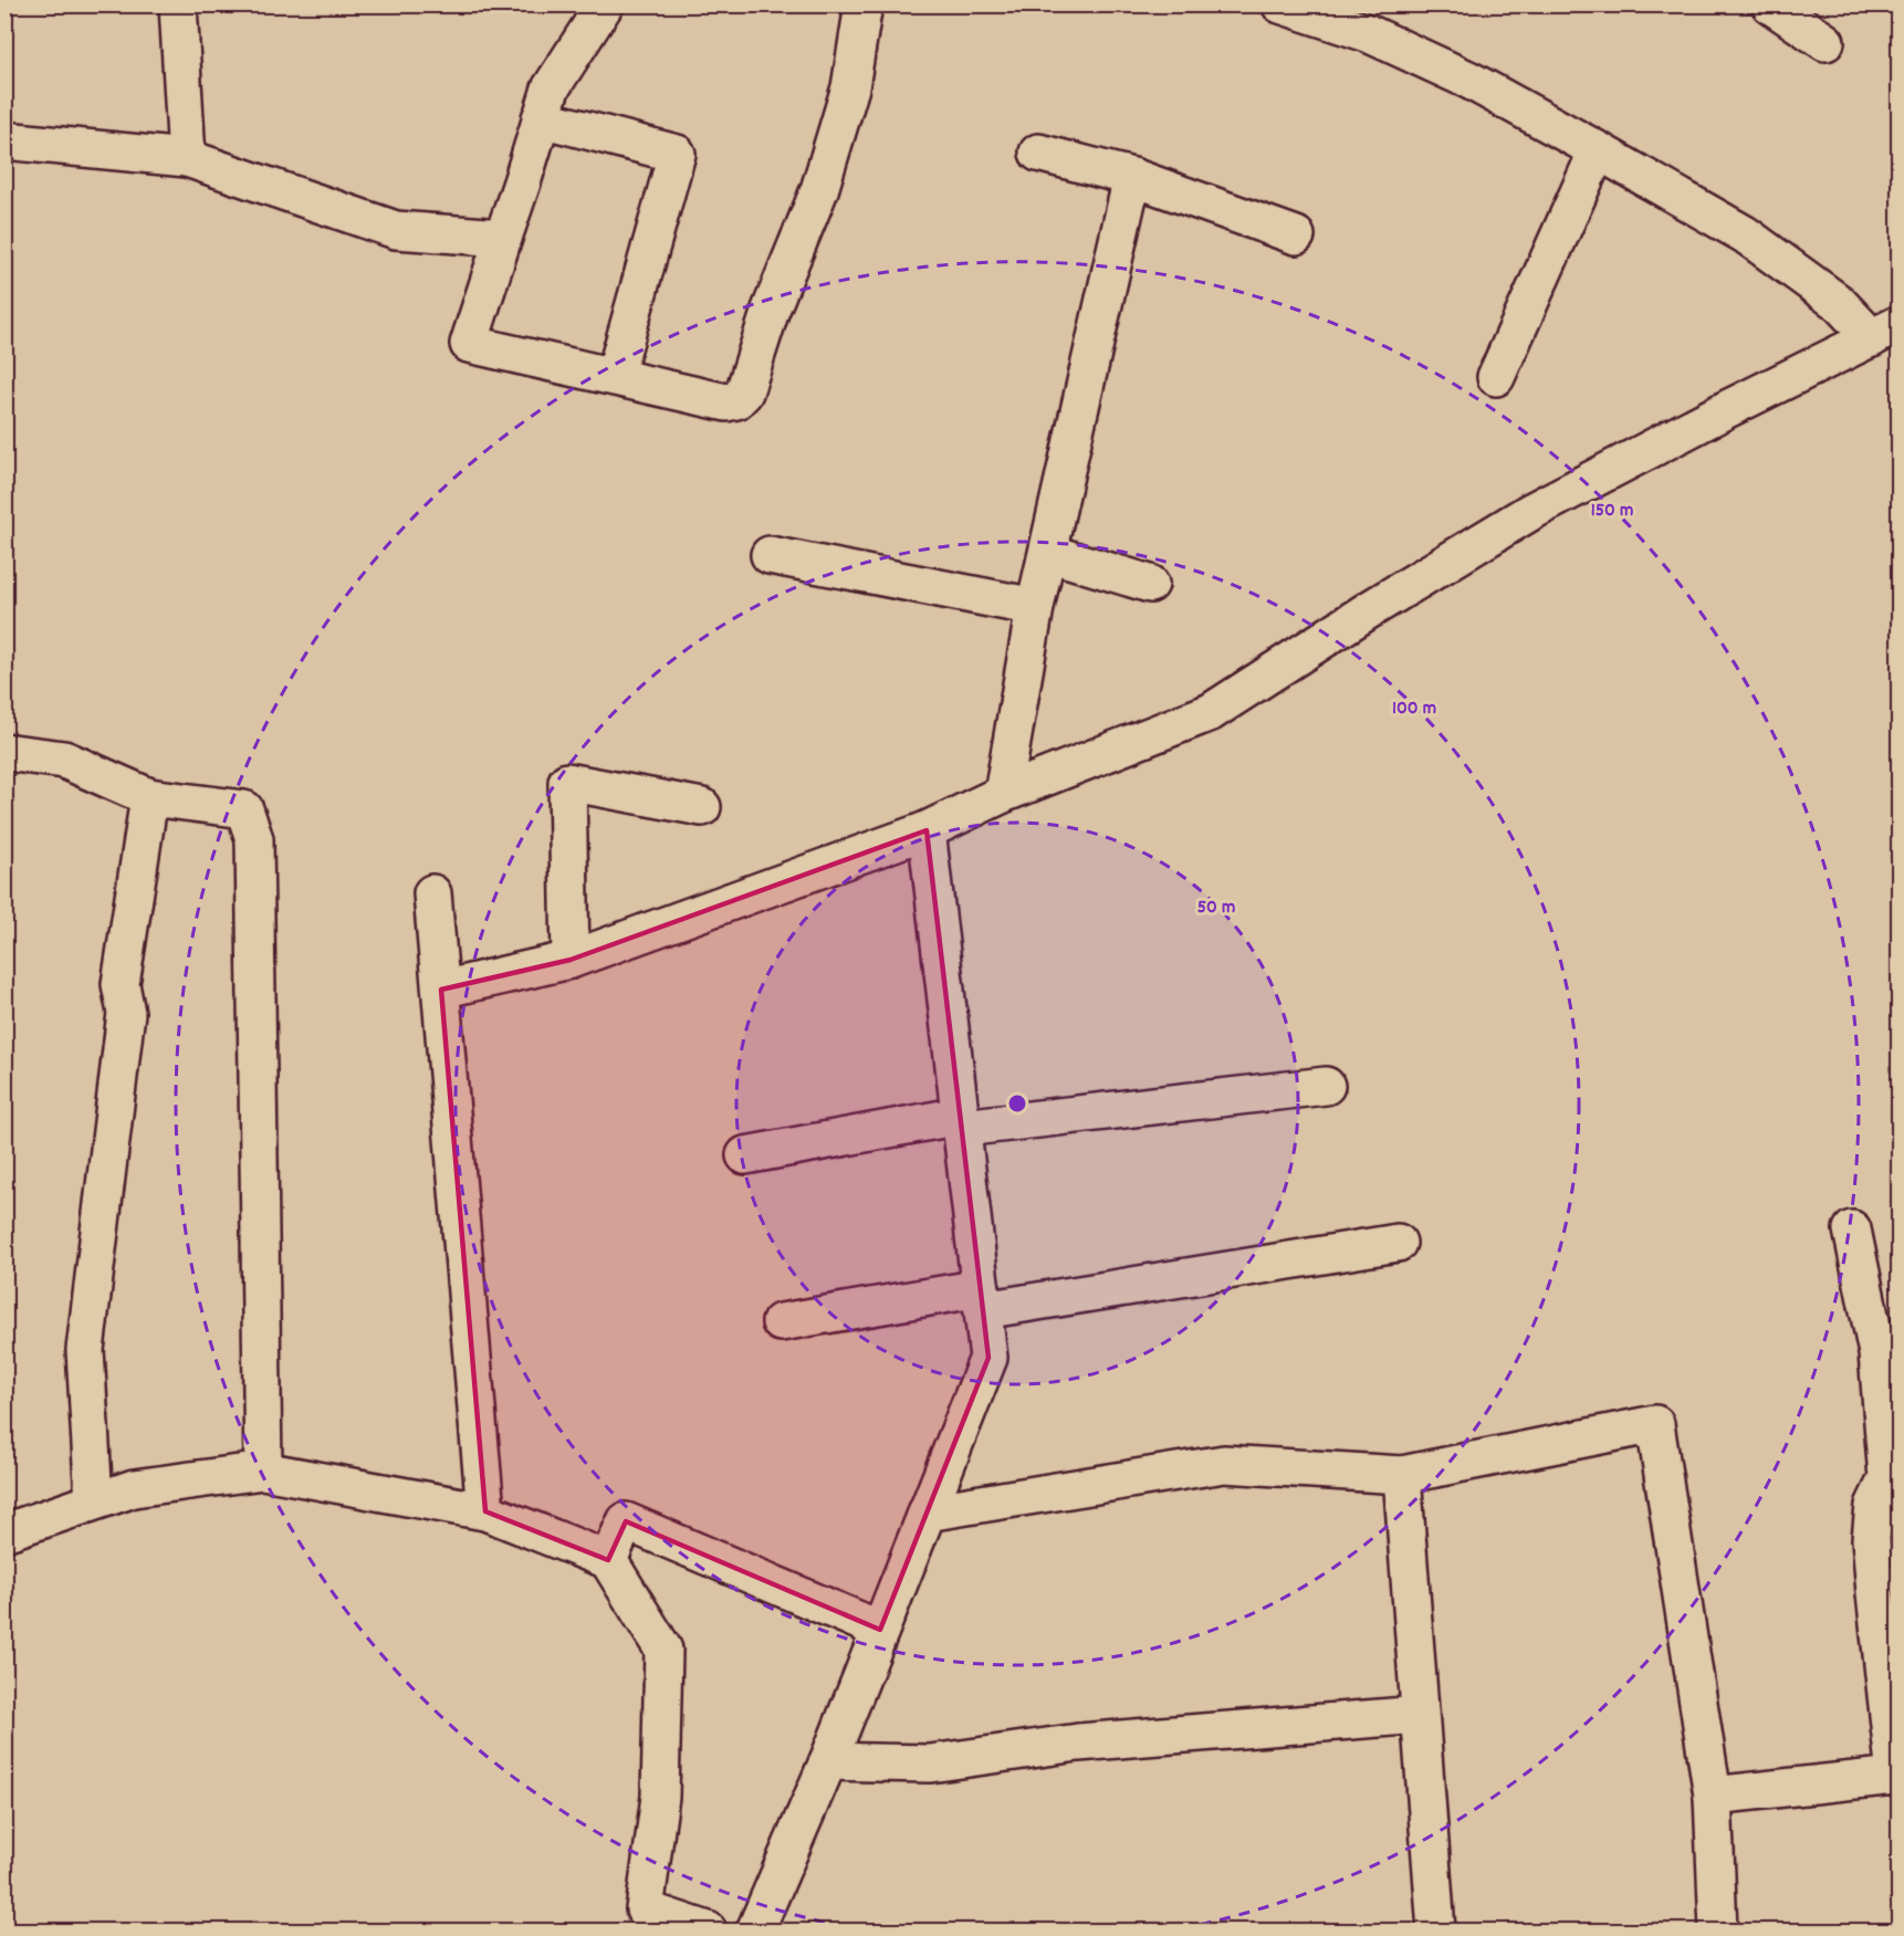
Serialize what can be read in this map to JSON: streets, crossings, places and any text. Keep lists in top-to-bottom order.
{
  "rings": ["150 m", "100 m", "50 m"]
}
